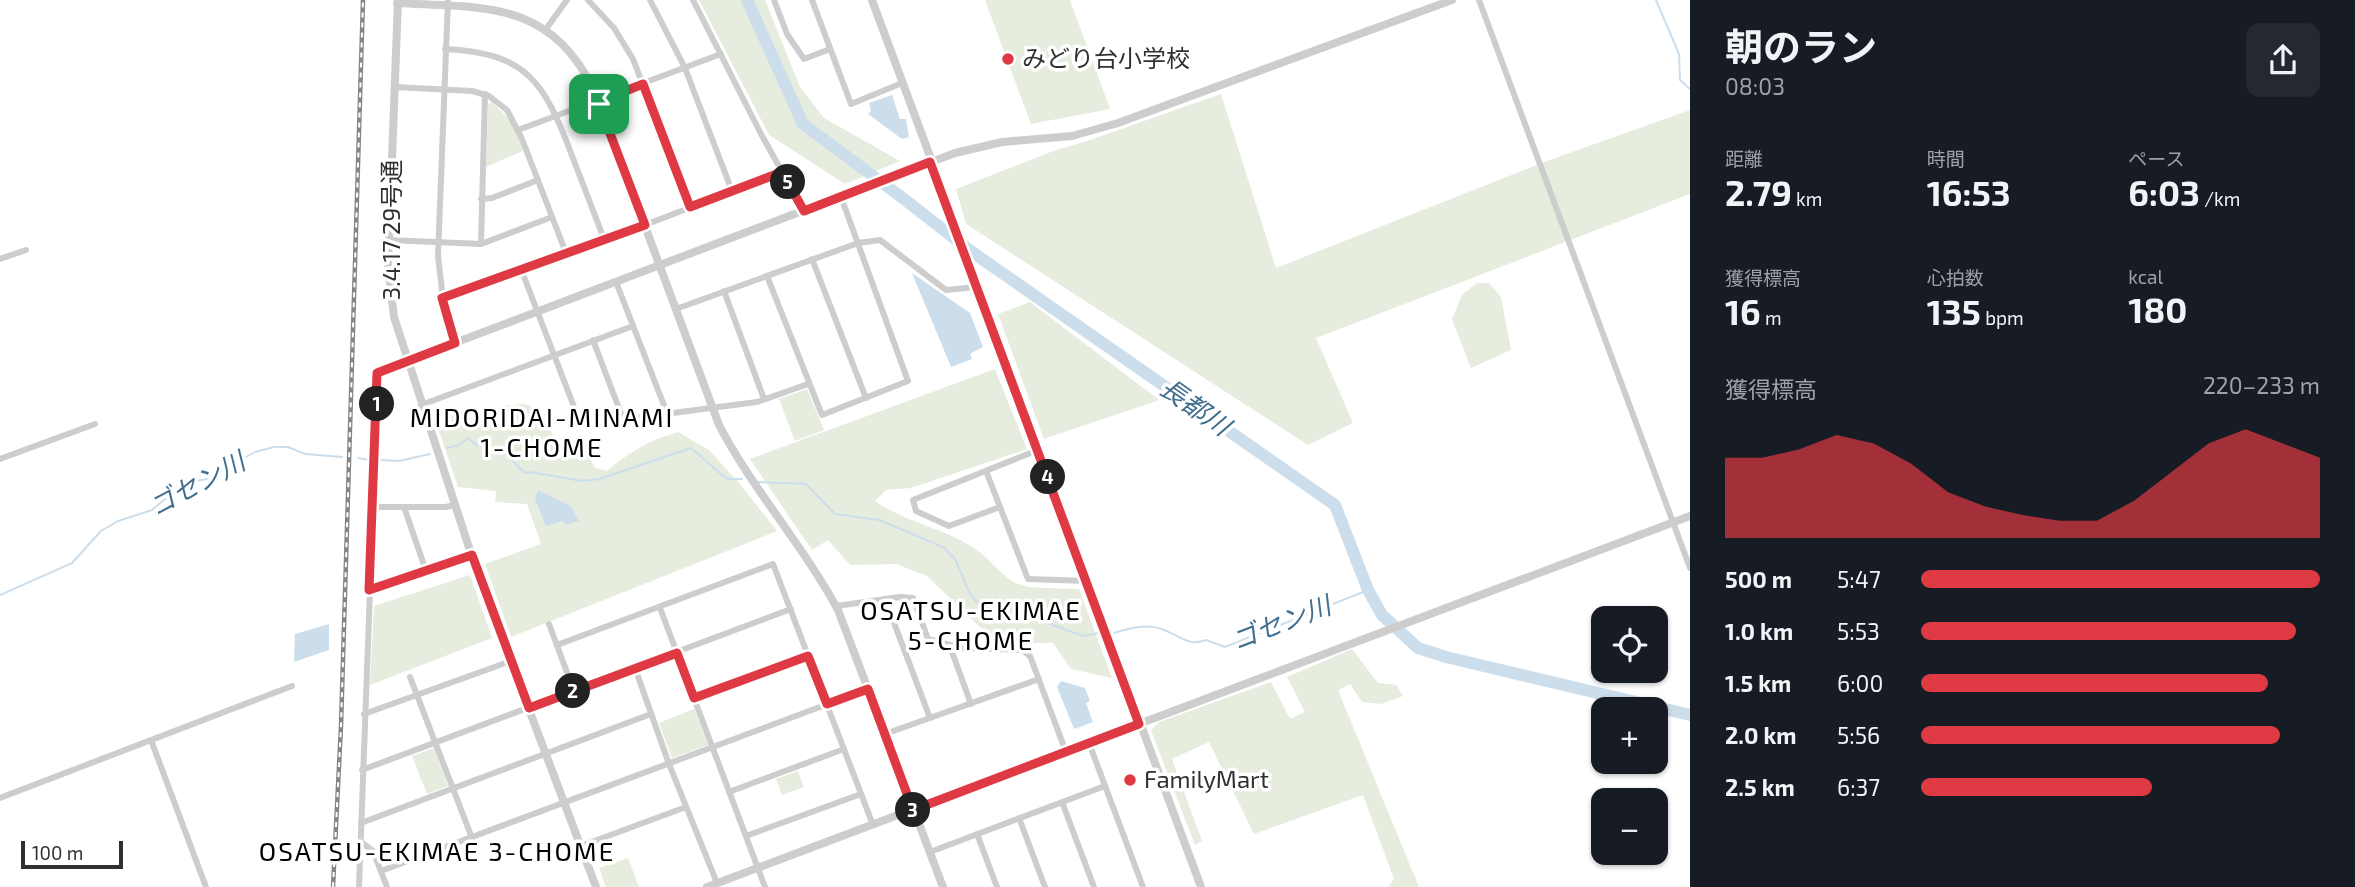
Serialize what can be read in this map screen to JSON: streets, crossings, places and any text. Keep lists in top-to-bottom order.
{
  "streets": {
    "street": ["3.4.17 29号通"]
  },
  "districts": ["MIDORIDAI-MINAMI 1-CHOME", "OSATSU-EKIMAE 5-CHOME", "OSATSU-EKIMAE 3-CHOME"],
  "water": ["長都川", "ゴセン川"],
  "places": ["みどり台小学校", "FamilyMart"],
  "scale_bar": "100 m",
  "page": {
    "heading": ["朝のラン", "08:03"],
    "stats": [
      ["距離", "2.79 km"],
      ["時間", "16:53"],
      ["ペース", "6:03 /km"],
      ["獲得標高", "16 m"],
      ["心拍数", "135 bpm"],
      ["kcal", "180"]
    ],
    "pins": [
      "5",
      "1",
      "4",
      "2",
      "3"
    ],
    "chart": ["獲得標高", "220–233 m"],
    "list": [
      {
        "name": "500 m",
        "note": "5:47"
      },
      {
        "name": "1.0 km",
        "note": "5:53"
      },
      {
        "name": "1.5 km",
        "note": "6:00"
      },
      {
        "name": "2.0 km",
        "note": "5:56"
      },
      {
        "name": "2.5 km",
        "note": "6:37"
      }
    ],
    "map_buttons": ["+", "−"],
    "scale": "100 m"
  }
}
